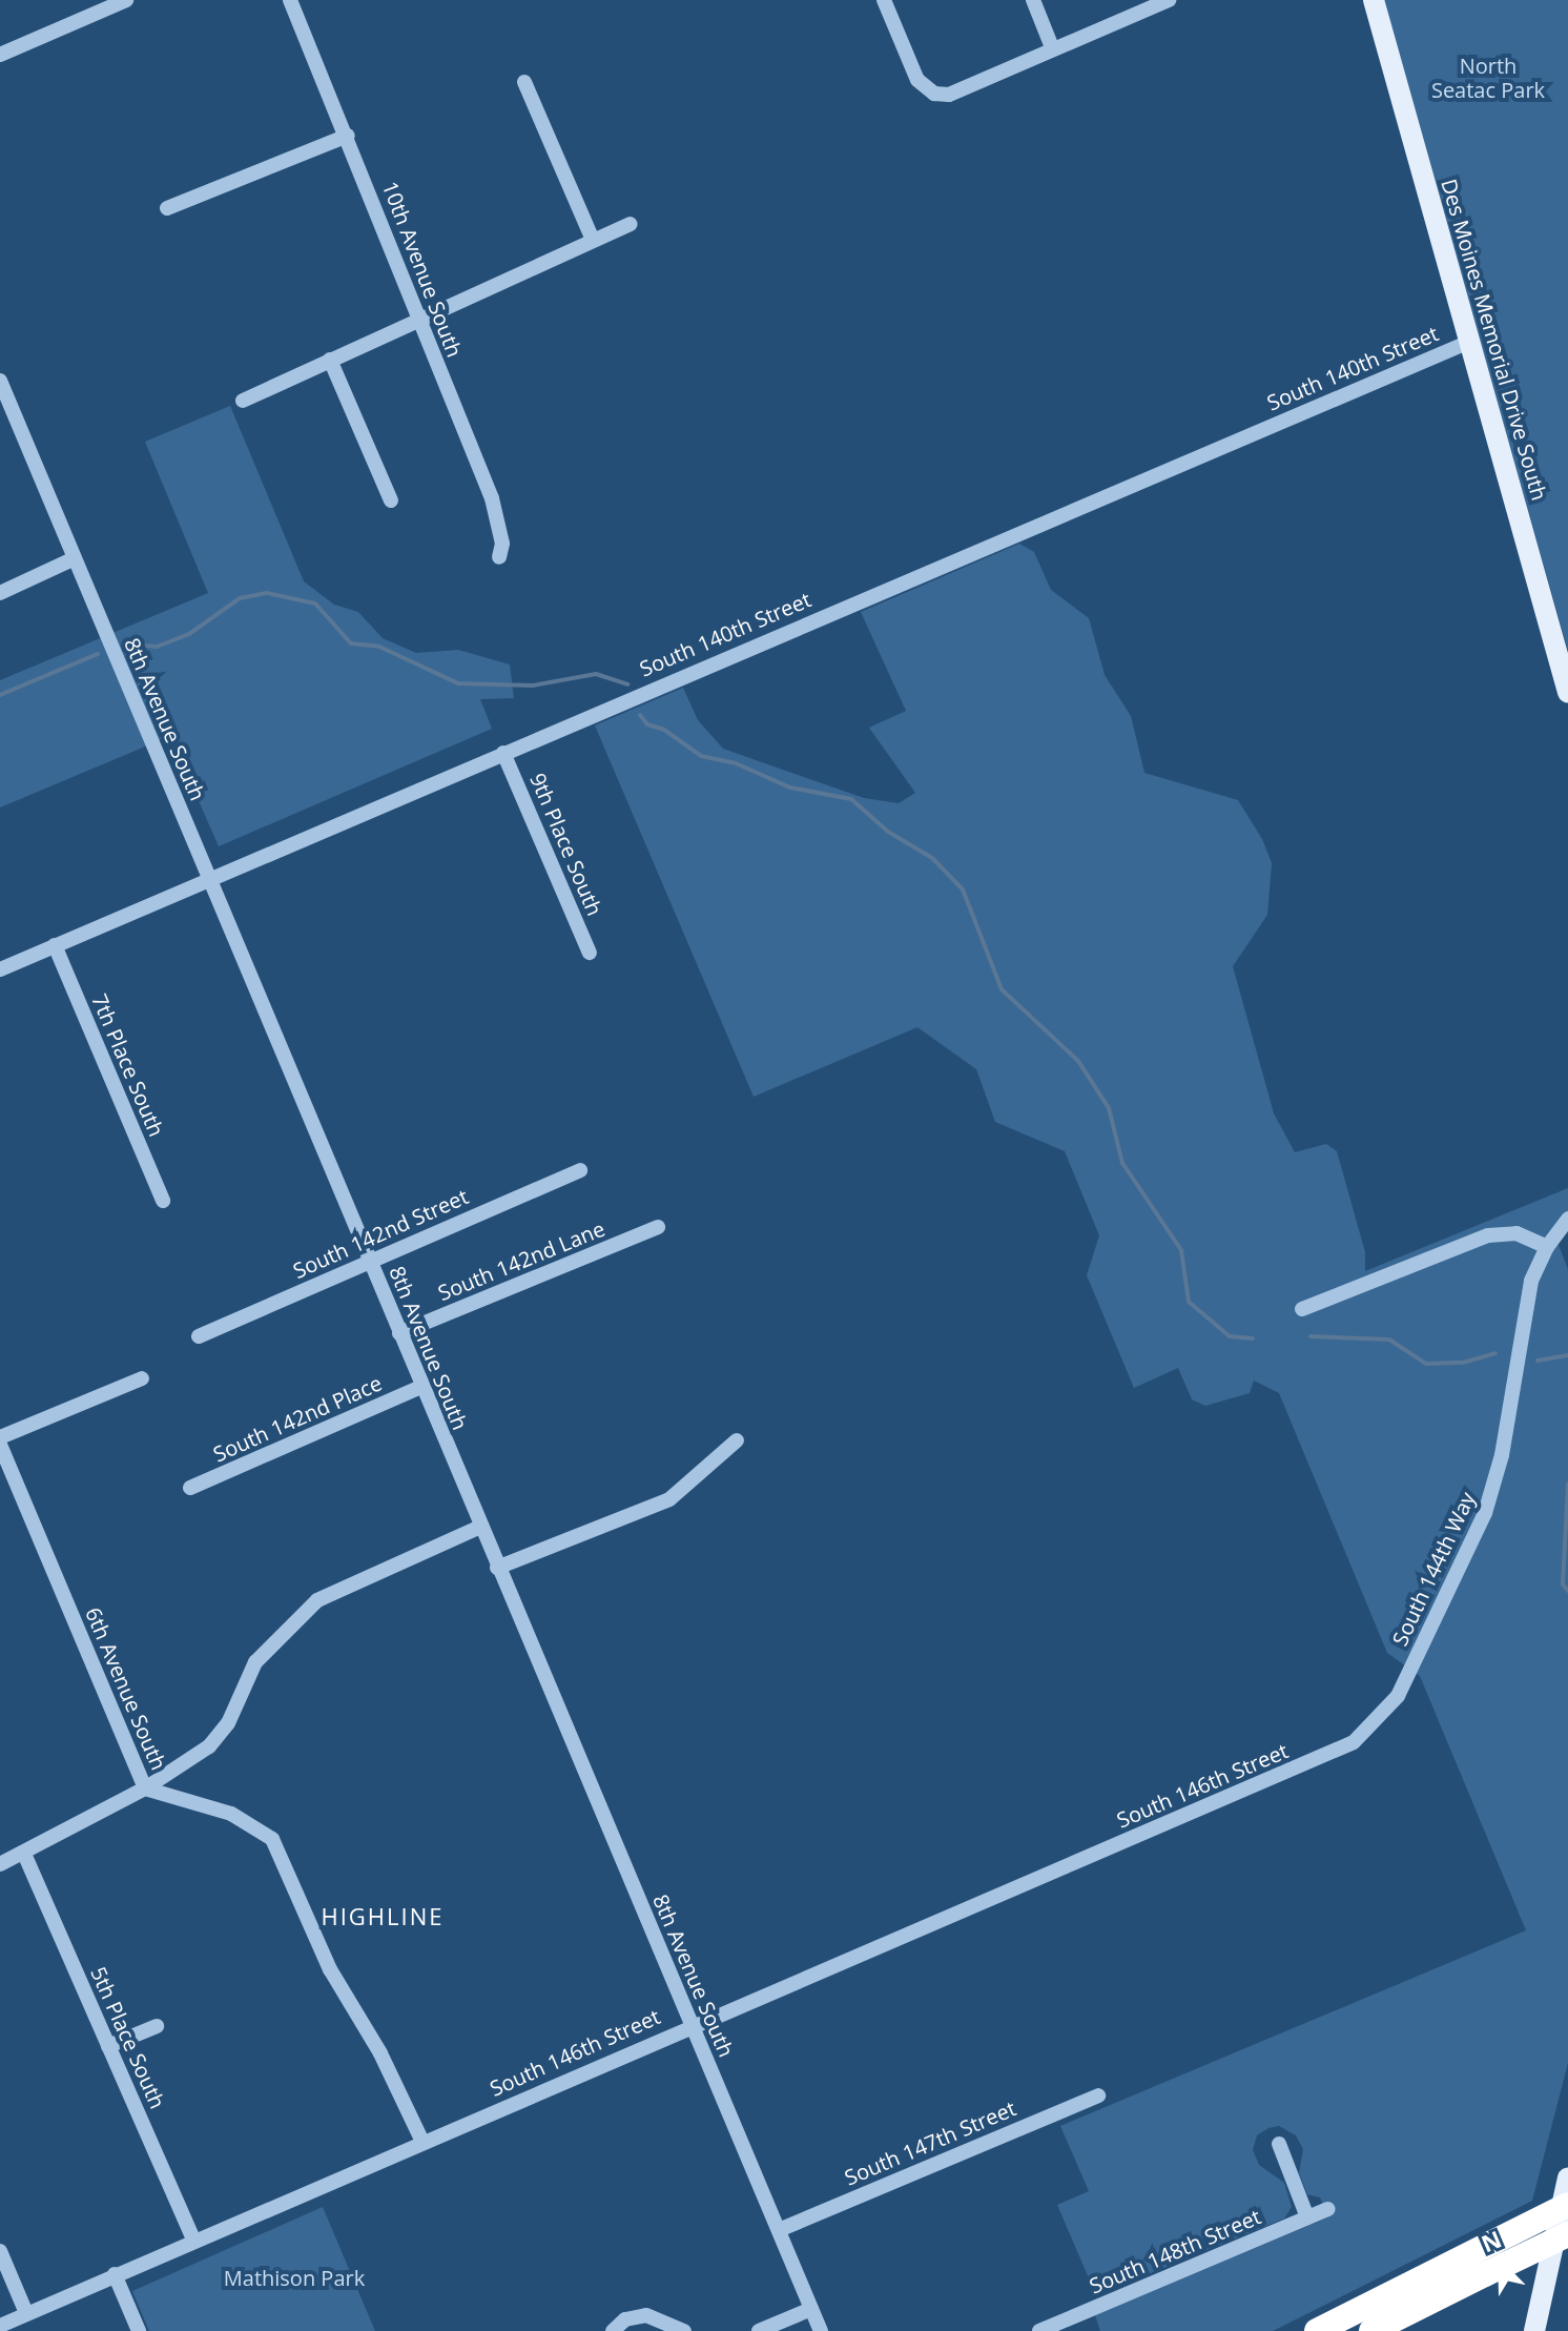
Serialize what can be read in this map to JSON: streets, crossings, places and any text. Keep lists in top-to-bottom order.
{
  "streets": {
    "main road": ["Des Moines Memorial Drive South"],
    "street": [
      "10th Avenue South",
      "South 140th Street",
      "8th Avenue South",
      "9th Place South",
      "7th Place South",
      "South 142nd Street",
      "South 142nd Lane",
      "South 142nd Place",
      "South 144th Way",
      "6th Avenue South",
      "South 146th Street",
      "5th Place South",
      "South 147th Street",
      "South 148th Street"
    ]
  },
  "crossings": [
    ["Des Moines Memorial Drive South", "South 140th Street"],
    ["South 140th Street", "8th Avenue South"],
    ["South 140th Street", "9th Place South"],
    ["South 140th Street", "7th Place South"],
    ["8th Avenue South", "South 142nd Street"],
    ["8th Avenue South", "South 142nd Lane"],
    ["8th Avenue South", "South 142nd Place"],
    ["8th Avenue South", "South 146th Street"],
    ["8th Avenue South", "South 147th Street"],
    ["South 144th Way", "South 146th Street"],
    ["6th Avenue South", "South 146th Street"],
    ["South 146th Street", "5th Place South"]
  ],
  "districts": ["HIGHLINE"],
  "parks": ["North Seatac Park", "Mathison Park"],
  "north": "top left"
}
